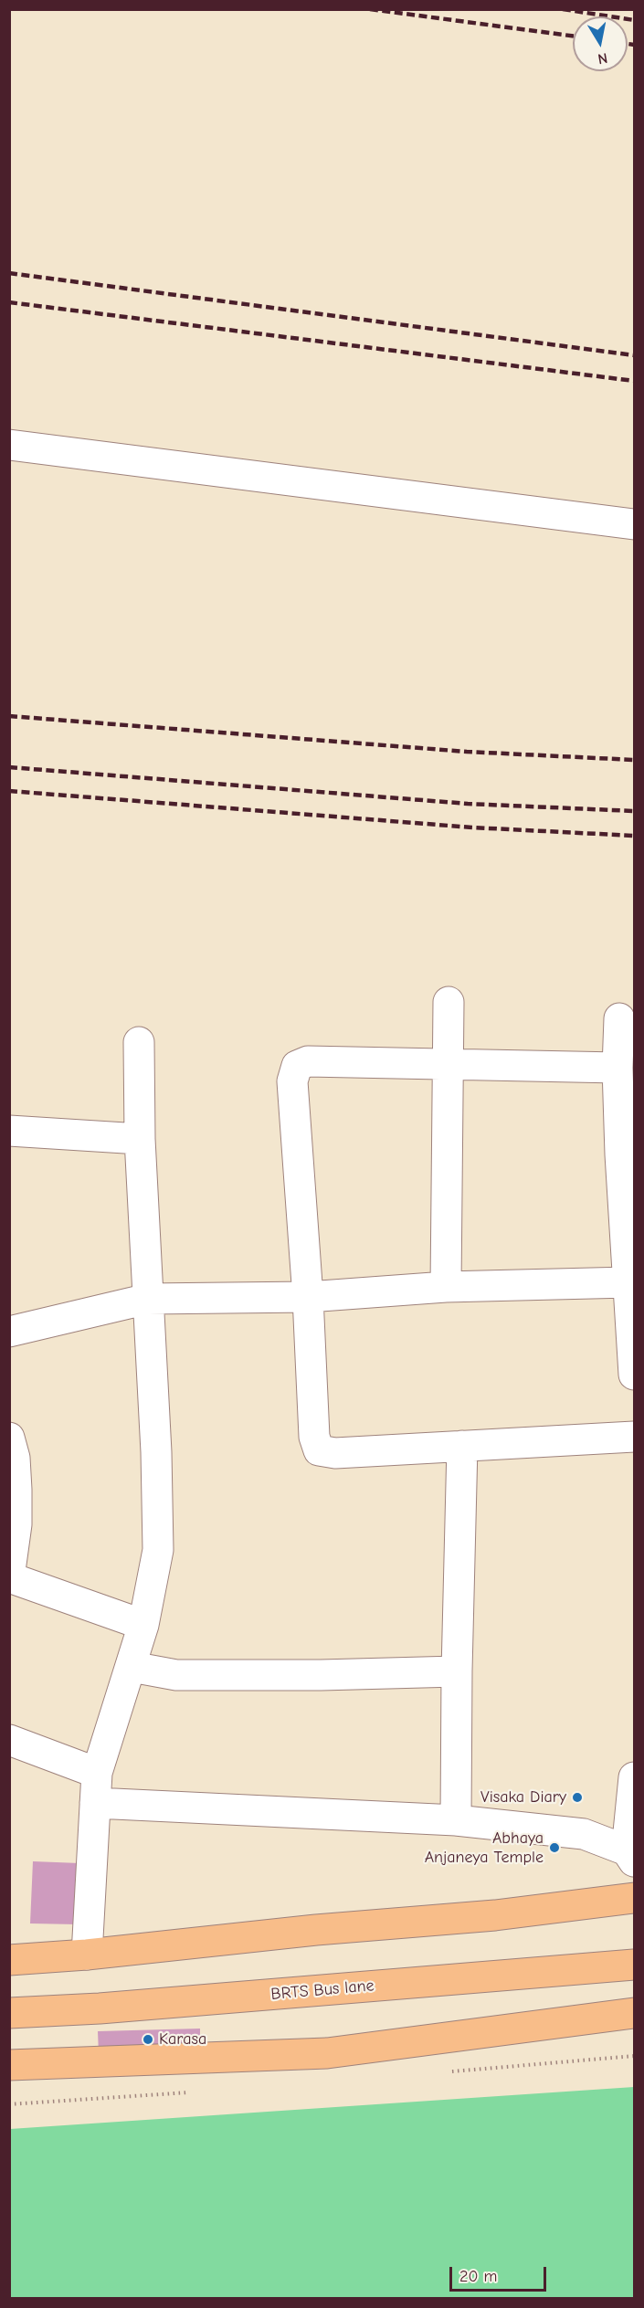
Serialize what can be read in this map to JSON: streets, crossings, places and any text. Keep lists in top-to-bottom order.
{
  "streets": {
    "main road": ["BRTS Bus lane"]
  },
  "places": ["Visaka Diary", "Abhaya Anjaneya Temple", "Karasa"],
  "scale_bar": "20 m",
  "north": "bottom"
}
